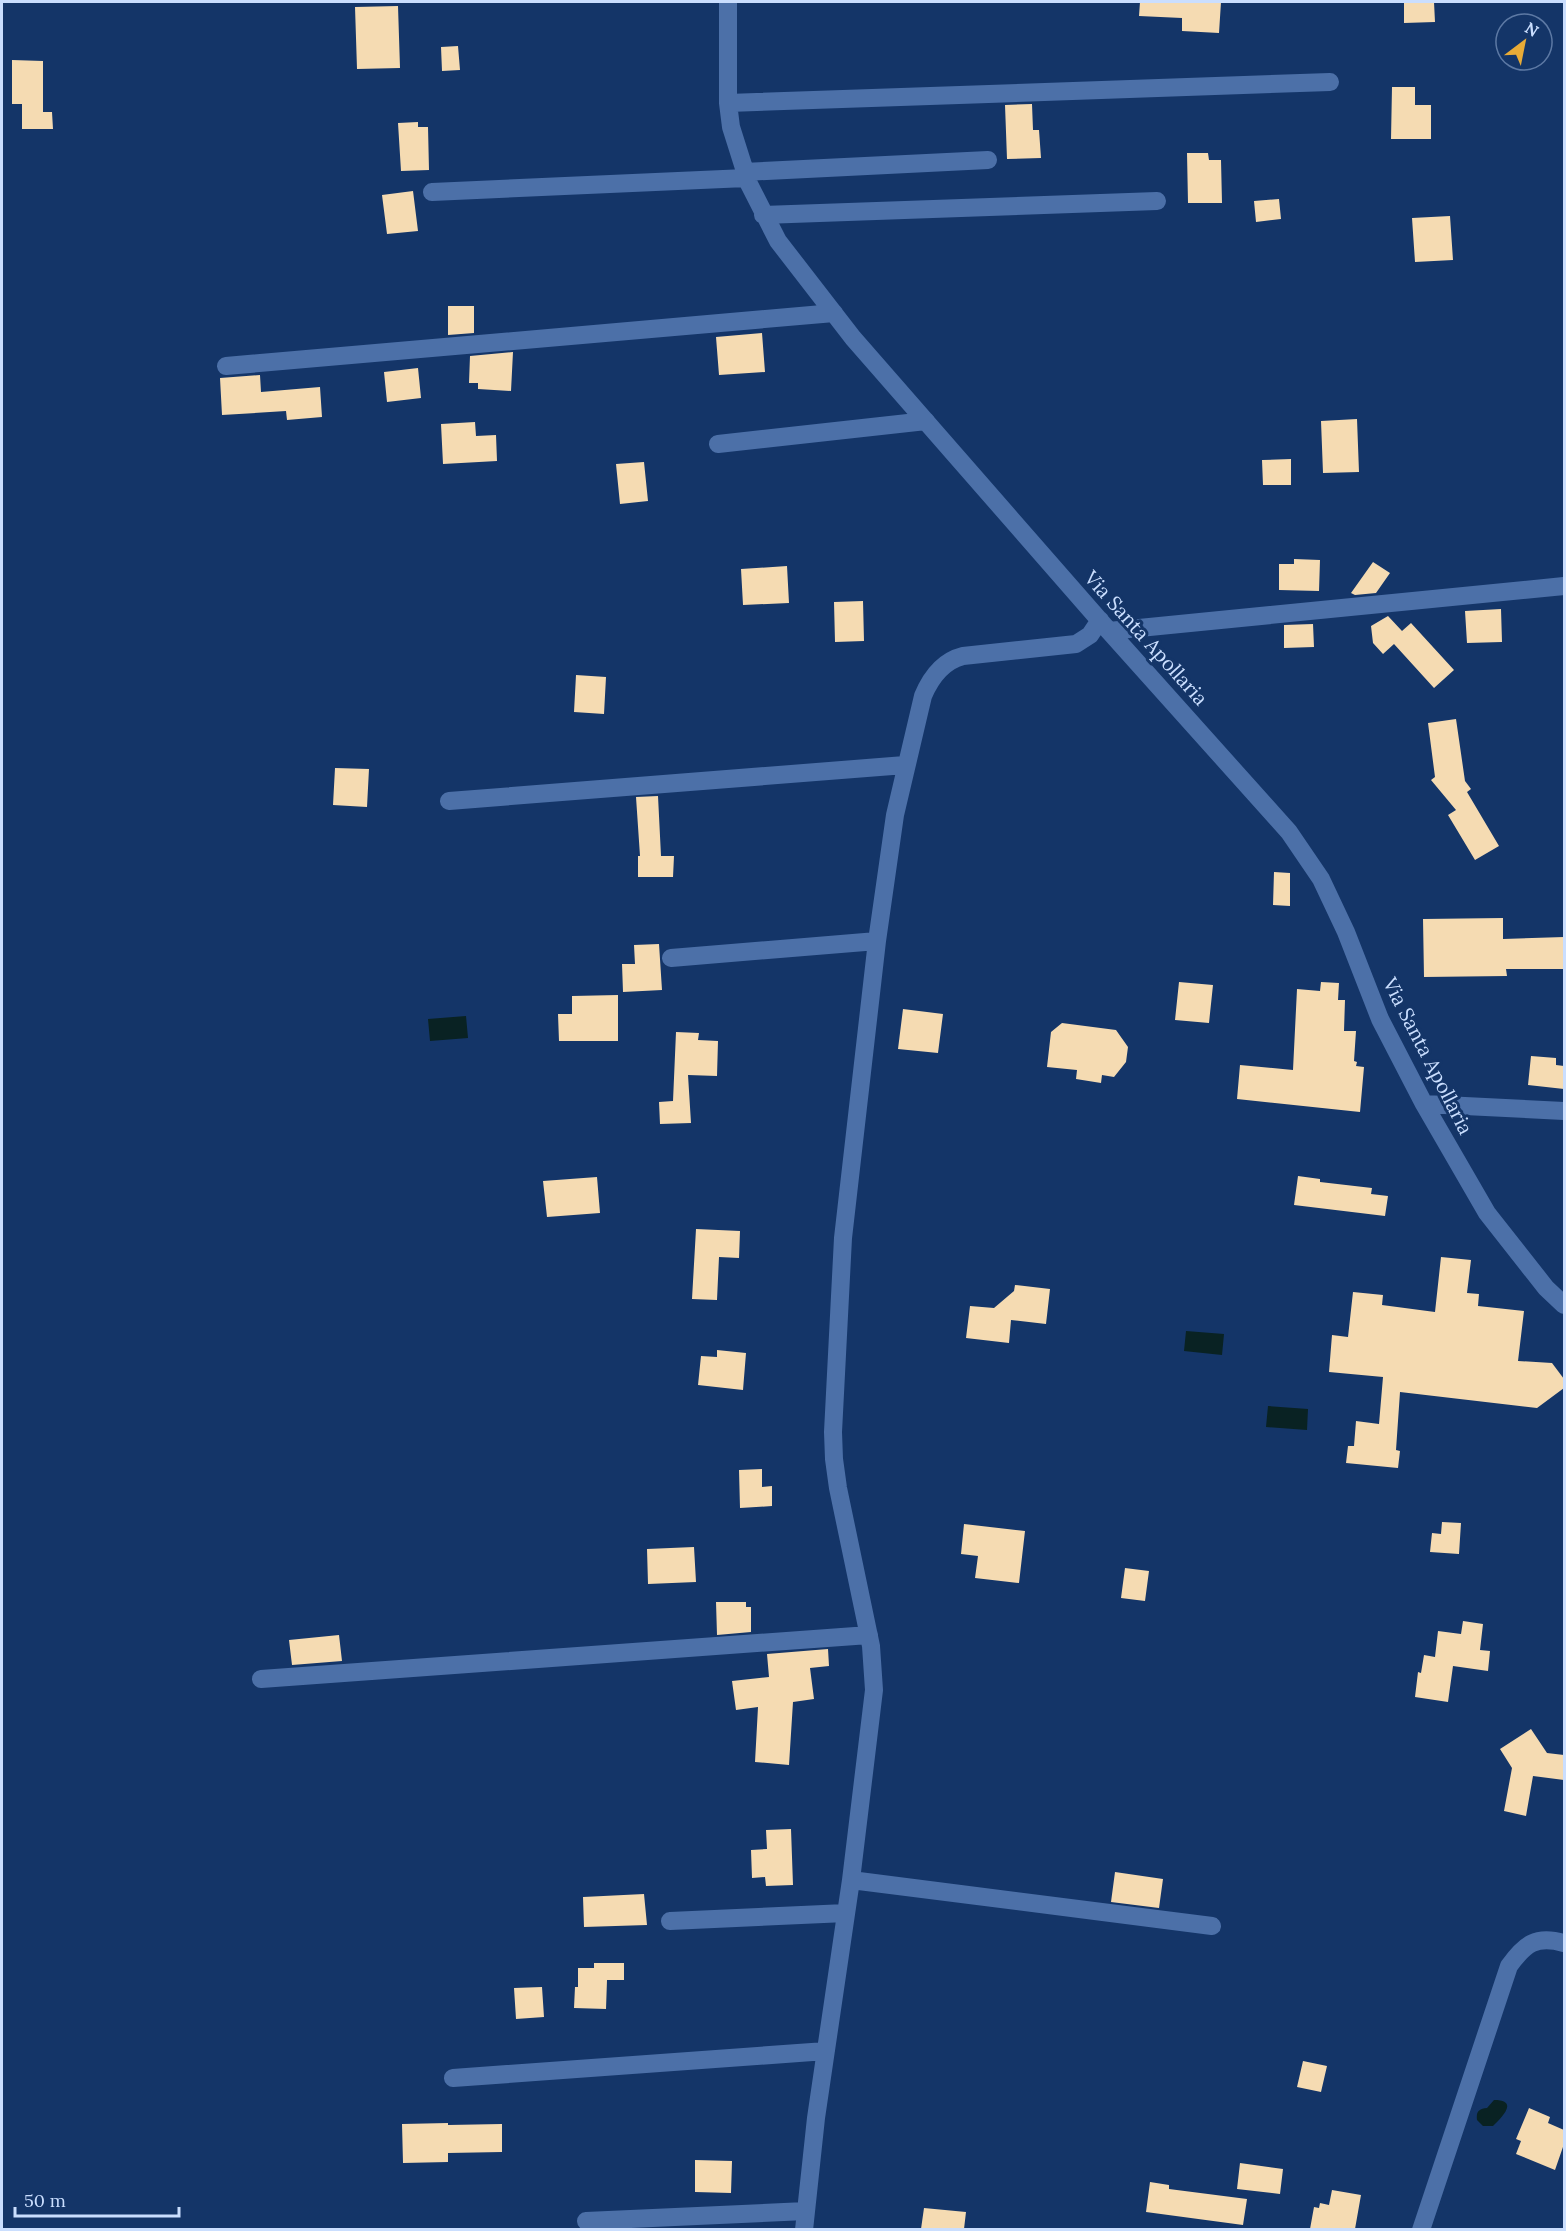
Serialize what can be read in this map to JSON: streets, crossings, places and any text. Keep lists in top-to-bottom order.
{
  "streets": {
    "street": ["Via Santa Apollaria"]
  },
  "scale_bar": "50 m",
  "north": "top right"
}
